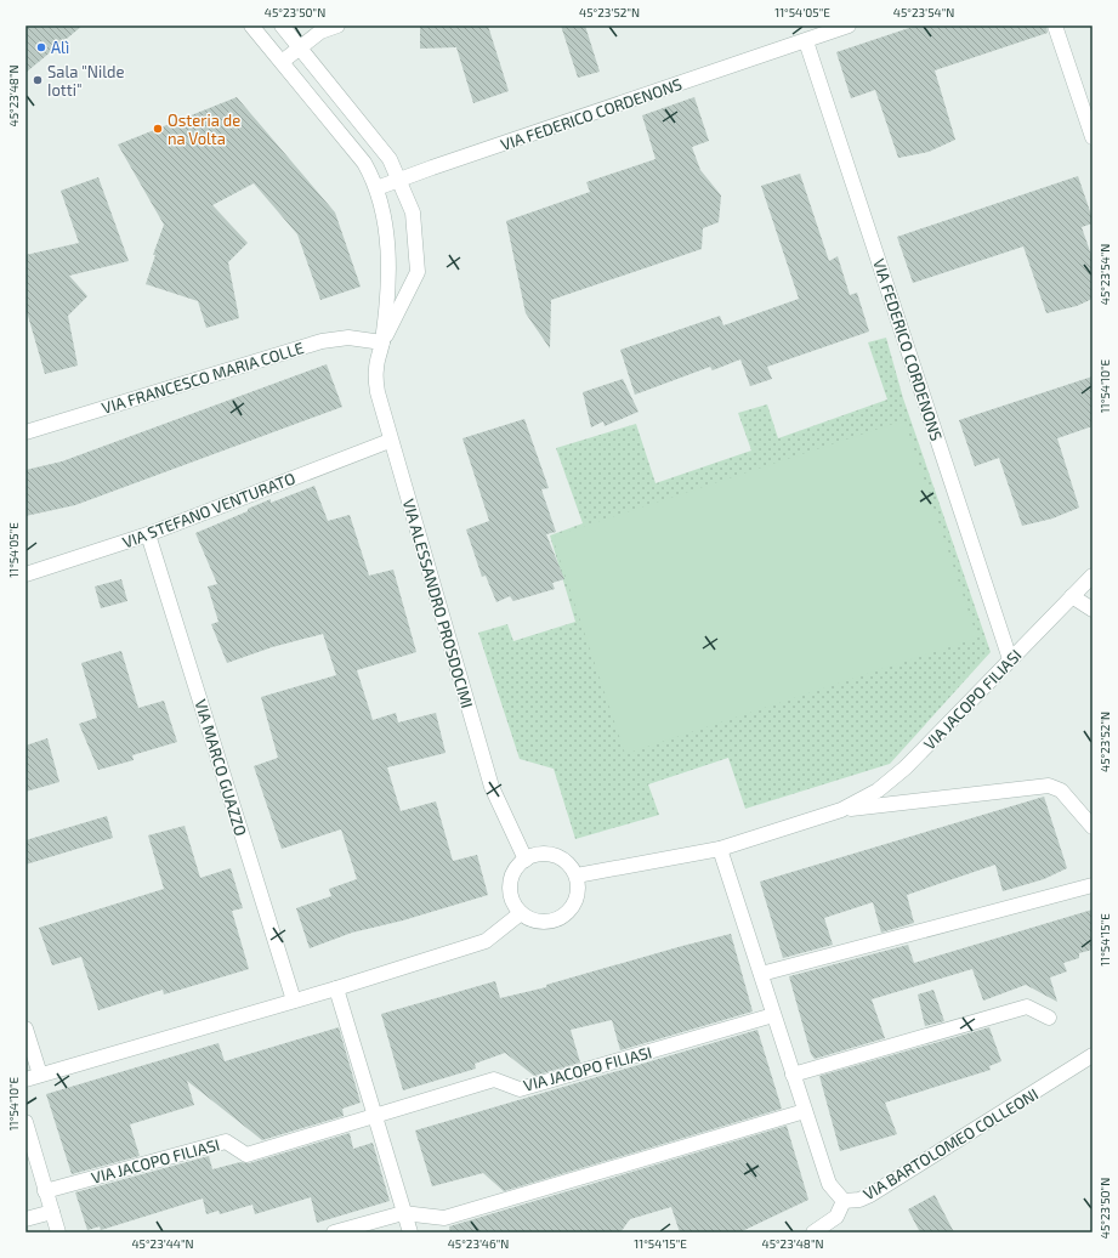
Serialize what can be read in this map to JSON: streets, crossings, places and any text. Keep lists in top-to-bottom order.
{
  "streets": {
    "street": [
      "VIA FEDERICO CORDENONS",
      "VIA FRANCESCO MARIA COLLE",
      "VIA STEFANO VENTURATO",
      "VIA ALESSANDRO PROSDOCIMI",
      "VIA JACOPO FILIASI",
      "VIA MARCO GUAZZO",
      "VIA BARTOLOMEO COLLEONI"
    ]
  },
  "crossings": [
    ["VIA FEDERICO CORDENONS", "VIA ALESSANDRO PROSDOCIMI"],
    ["VIA FEDERICO CORDENONS", "VIA JACOPO FILIASI"],
    ["VIA FRANCESCO MARIA COLLE", "VIA ALESSANDRO PROSDOCIMI"],
    ["VIA STEFANO VENTURATO", "VIA ALESSANDRO PROSDOCIMI"],
    ["VIA STEFANO VENTURATO", "VIA MARCO GUAZZO"],
    ["VIA ALESSANDRO PROSDOCIMI", "VIA JACOPO FILIASI"]
  ],
  "places": ["Alì", "Sala \"Nilde Iotti\"", "Osteria de na Volta"],
  "coordinates": [
    "45°23'50\"N",
    "45°23'52\"N",
    "11°54'05\"E",
    "45°23'54\"N",
    "45°23'48\"N",
    "11°54'10\"E",
    "11°54'15\"E",
    "45°23'44\"N",
    "45°23'46\"N"
  ]
}
